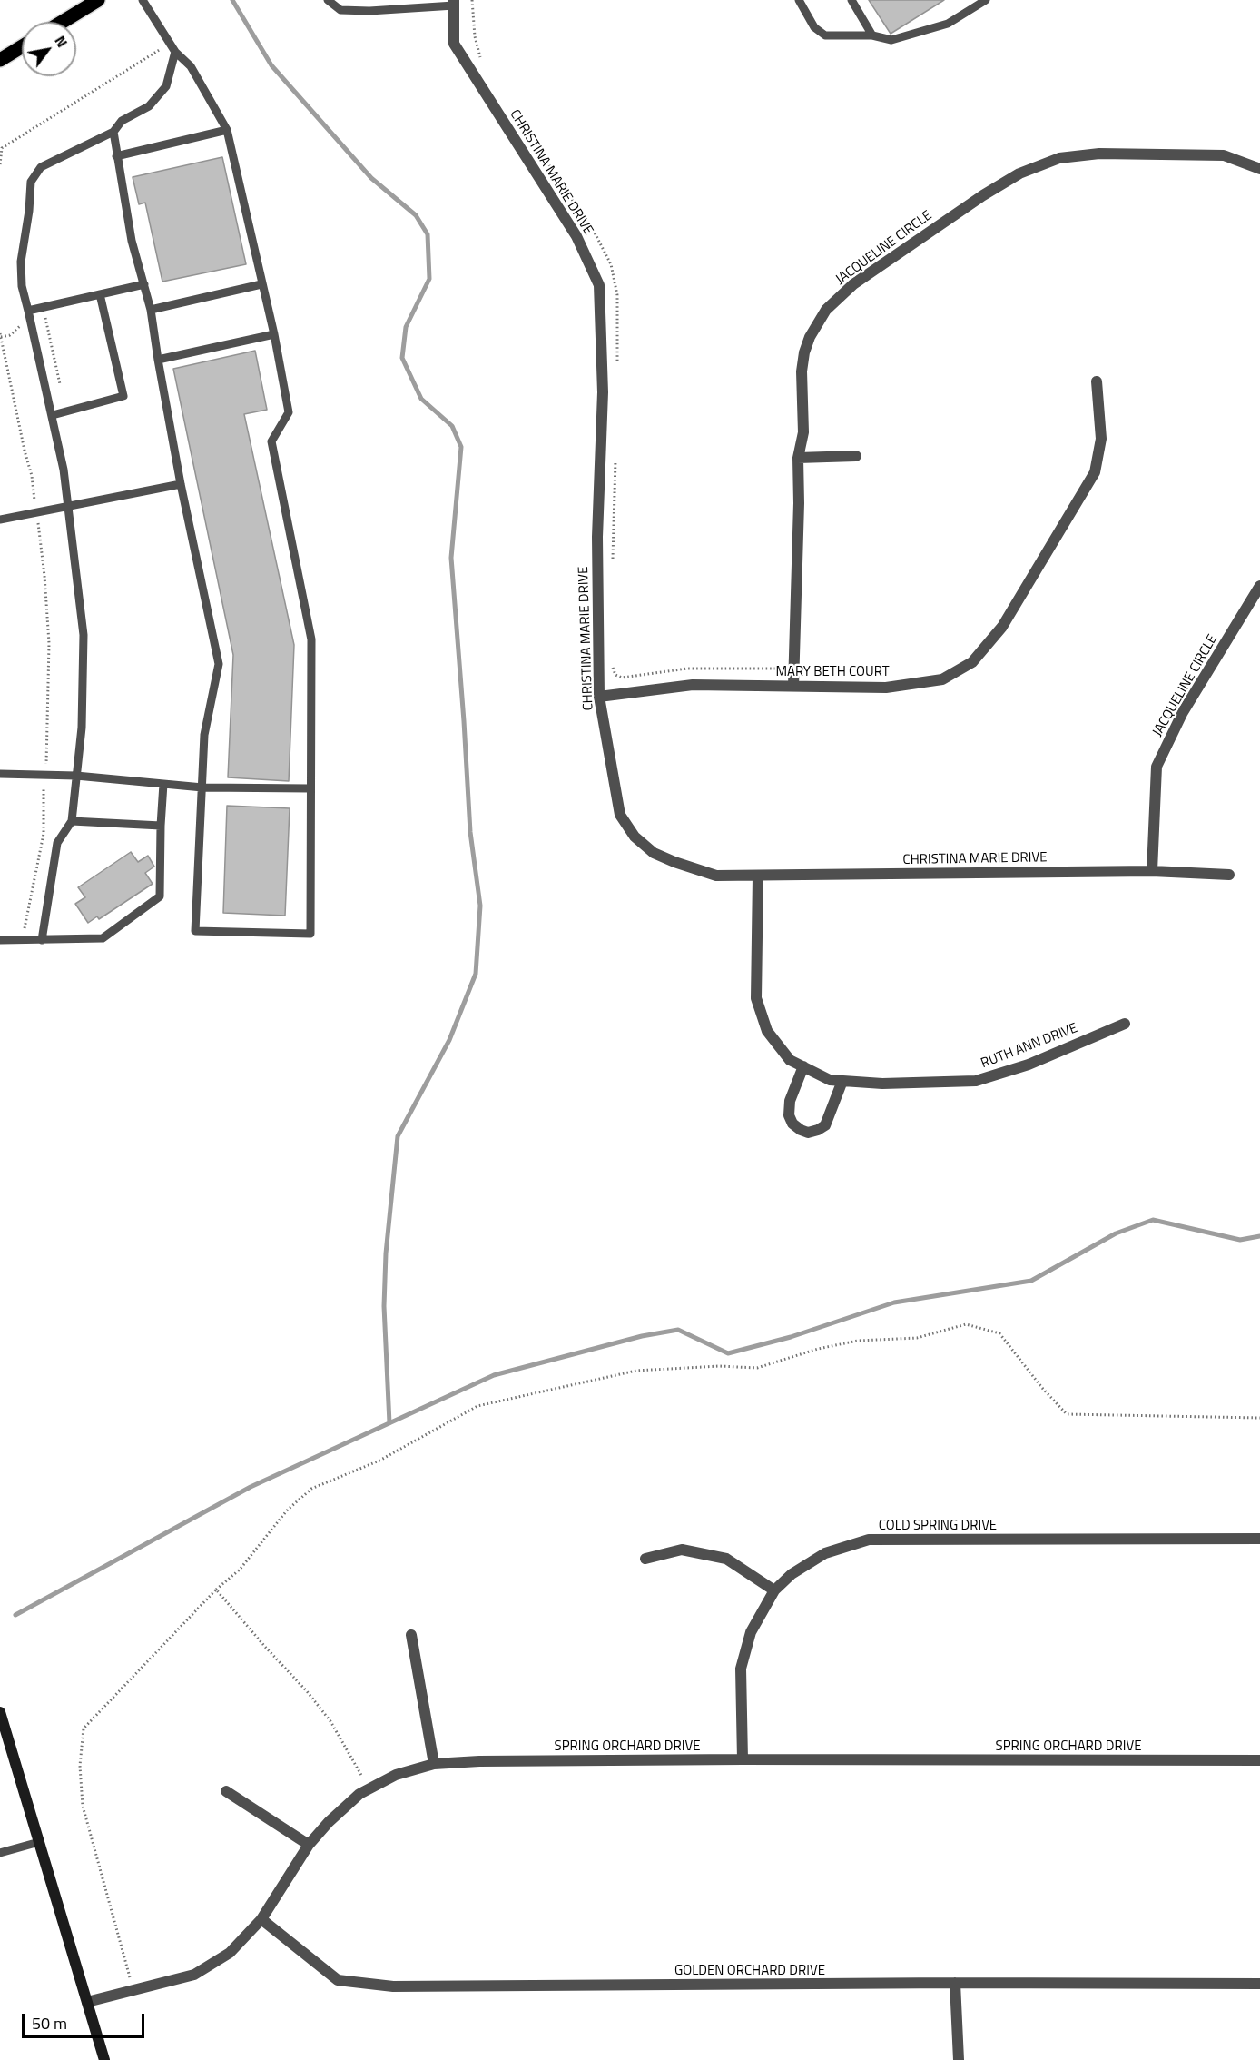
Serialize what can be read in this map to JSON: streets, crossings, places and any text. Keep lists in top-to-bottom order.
{
  "streets": {
    "street": [
      "CHRISTINA MARIE DRIVE",
      "JACQUELINE CIRCLE",
      "MARY BETH COURT",
      "RUTH ANN DRIVE",
      "COLD SPRING DRIVE",
      "SPRING ORCHARD DRIVE",
      "GOLDEN ORCHARD DRIVE"
    ]
  },
  "crossings": [
    ["CHRISTINA MARIE DRIVE", "JACQUELINE CIRCLE"],
    ["CHRISTINA MARIE DRIVE", "MARY BETH COURT"],
    ["CHRISTINA MARIE DRIVE", "RUTH ANN DRIVE"],
    ["JACQUELINE CIRCLE", "MARY BETH COURT"],
    ["COLD SPRING DRIVE", "SPRING ORCHARD DRIVE"],
    ["SPRING ORCHARD DRIVE", "GOLDEN ORCHARD DRIVE"]
  ],
  "scale_bar": "50 m",
  "north": "top right"
}
